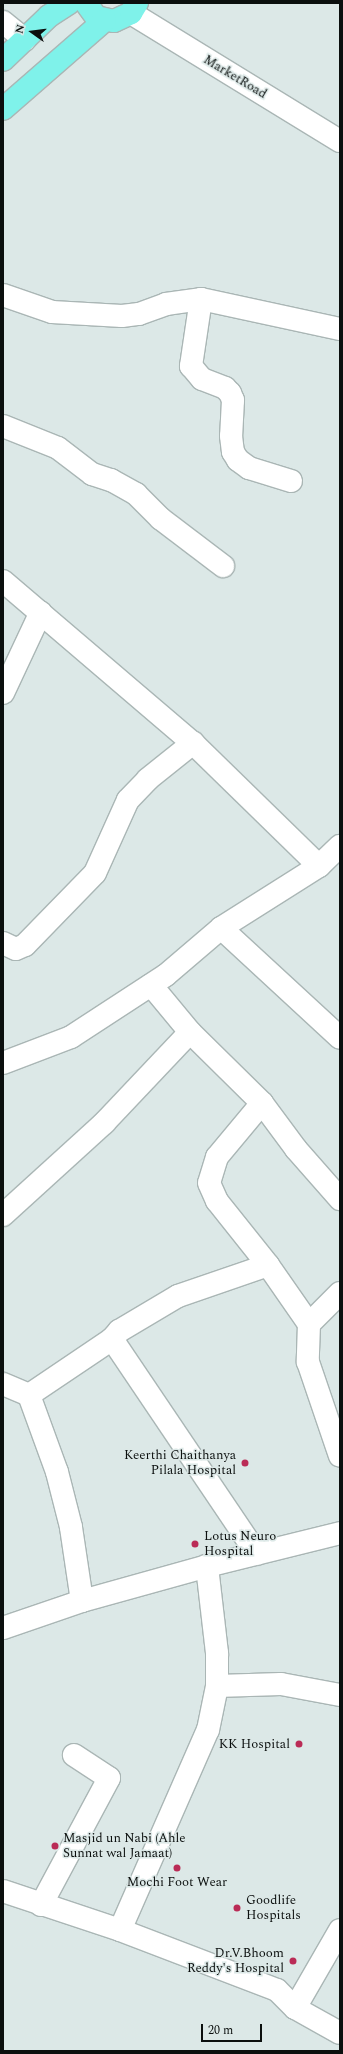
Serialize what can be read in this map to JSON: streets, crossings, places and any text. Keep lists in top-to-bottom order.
{
  "streets": {
    "street": ["MarketRoad"]
  },
  "places": [
    "Keerthi Chaithanya Pilala Hospital",
    "Lotus Neuro Hospital",
    "KK Hospital",
    "Masjid un Nabi (Ahle Sunnat wal Jamaat)",
    "Mochi Foot Wear",
    "Goodlife Hospitals",
    "Dr.V.Bhoom Reddy's Hospital"
  ],
  "scale_bar": "20 m",
  "north": "left"
}
